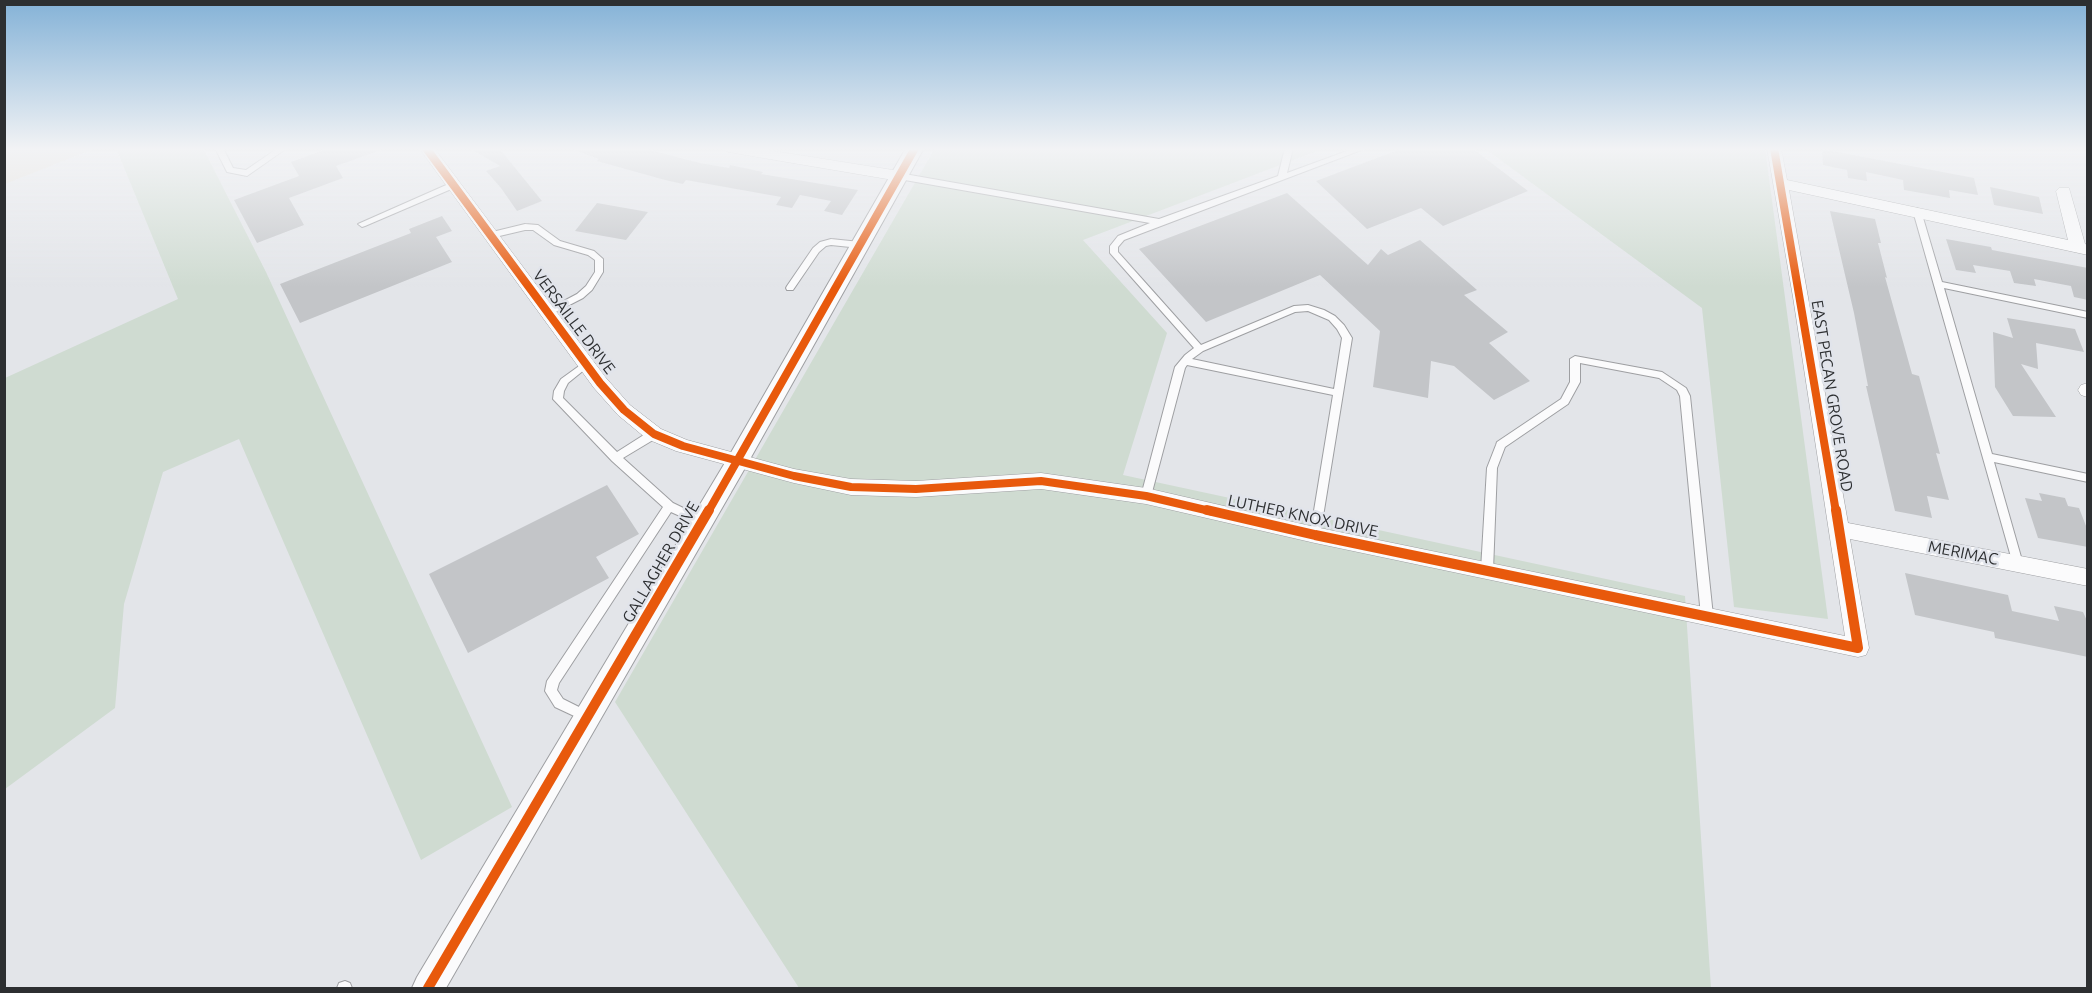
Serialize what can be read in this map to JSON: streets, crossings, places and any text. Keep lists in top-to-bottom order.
{
  "streets": {
    "street": [
      "VERSAILLE DRIVE",
      "EAST PECAN GROVE ROAD",
      "LUTHER KNOX DRIVE",
      "MERIMAC",
      "GALLAGHER DRIVE"
    ]
  },
  "crossings": [
    ["VERSAILLE DRIVE", "LUTHER KNOX DRIVE"],
    ["VERSAILLE DRIVE", "GALLAGHER DRIVE"],
    ["EAST PECAN GROVE ROAD", "LUTHER KNOX DRIVE"],
    ["EAST PECAN GROVE ROAD", "MERIMAC"],
    ["LUTHER KNOX DRIVE", "GALLAGHER DRIVE"]
  ]
}
